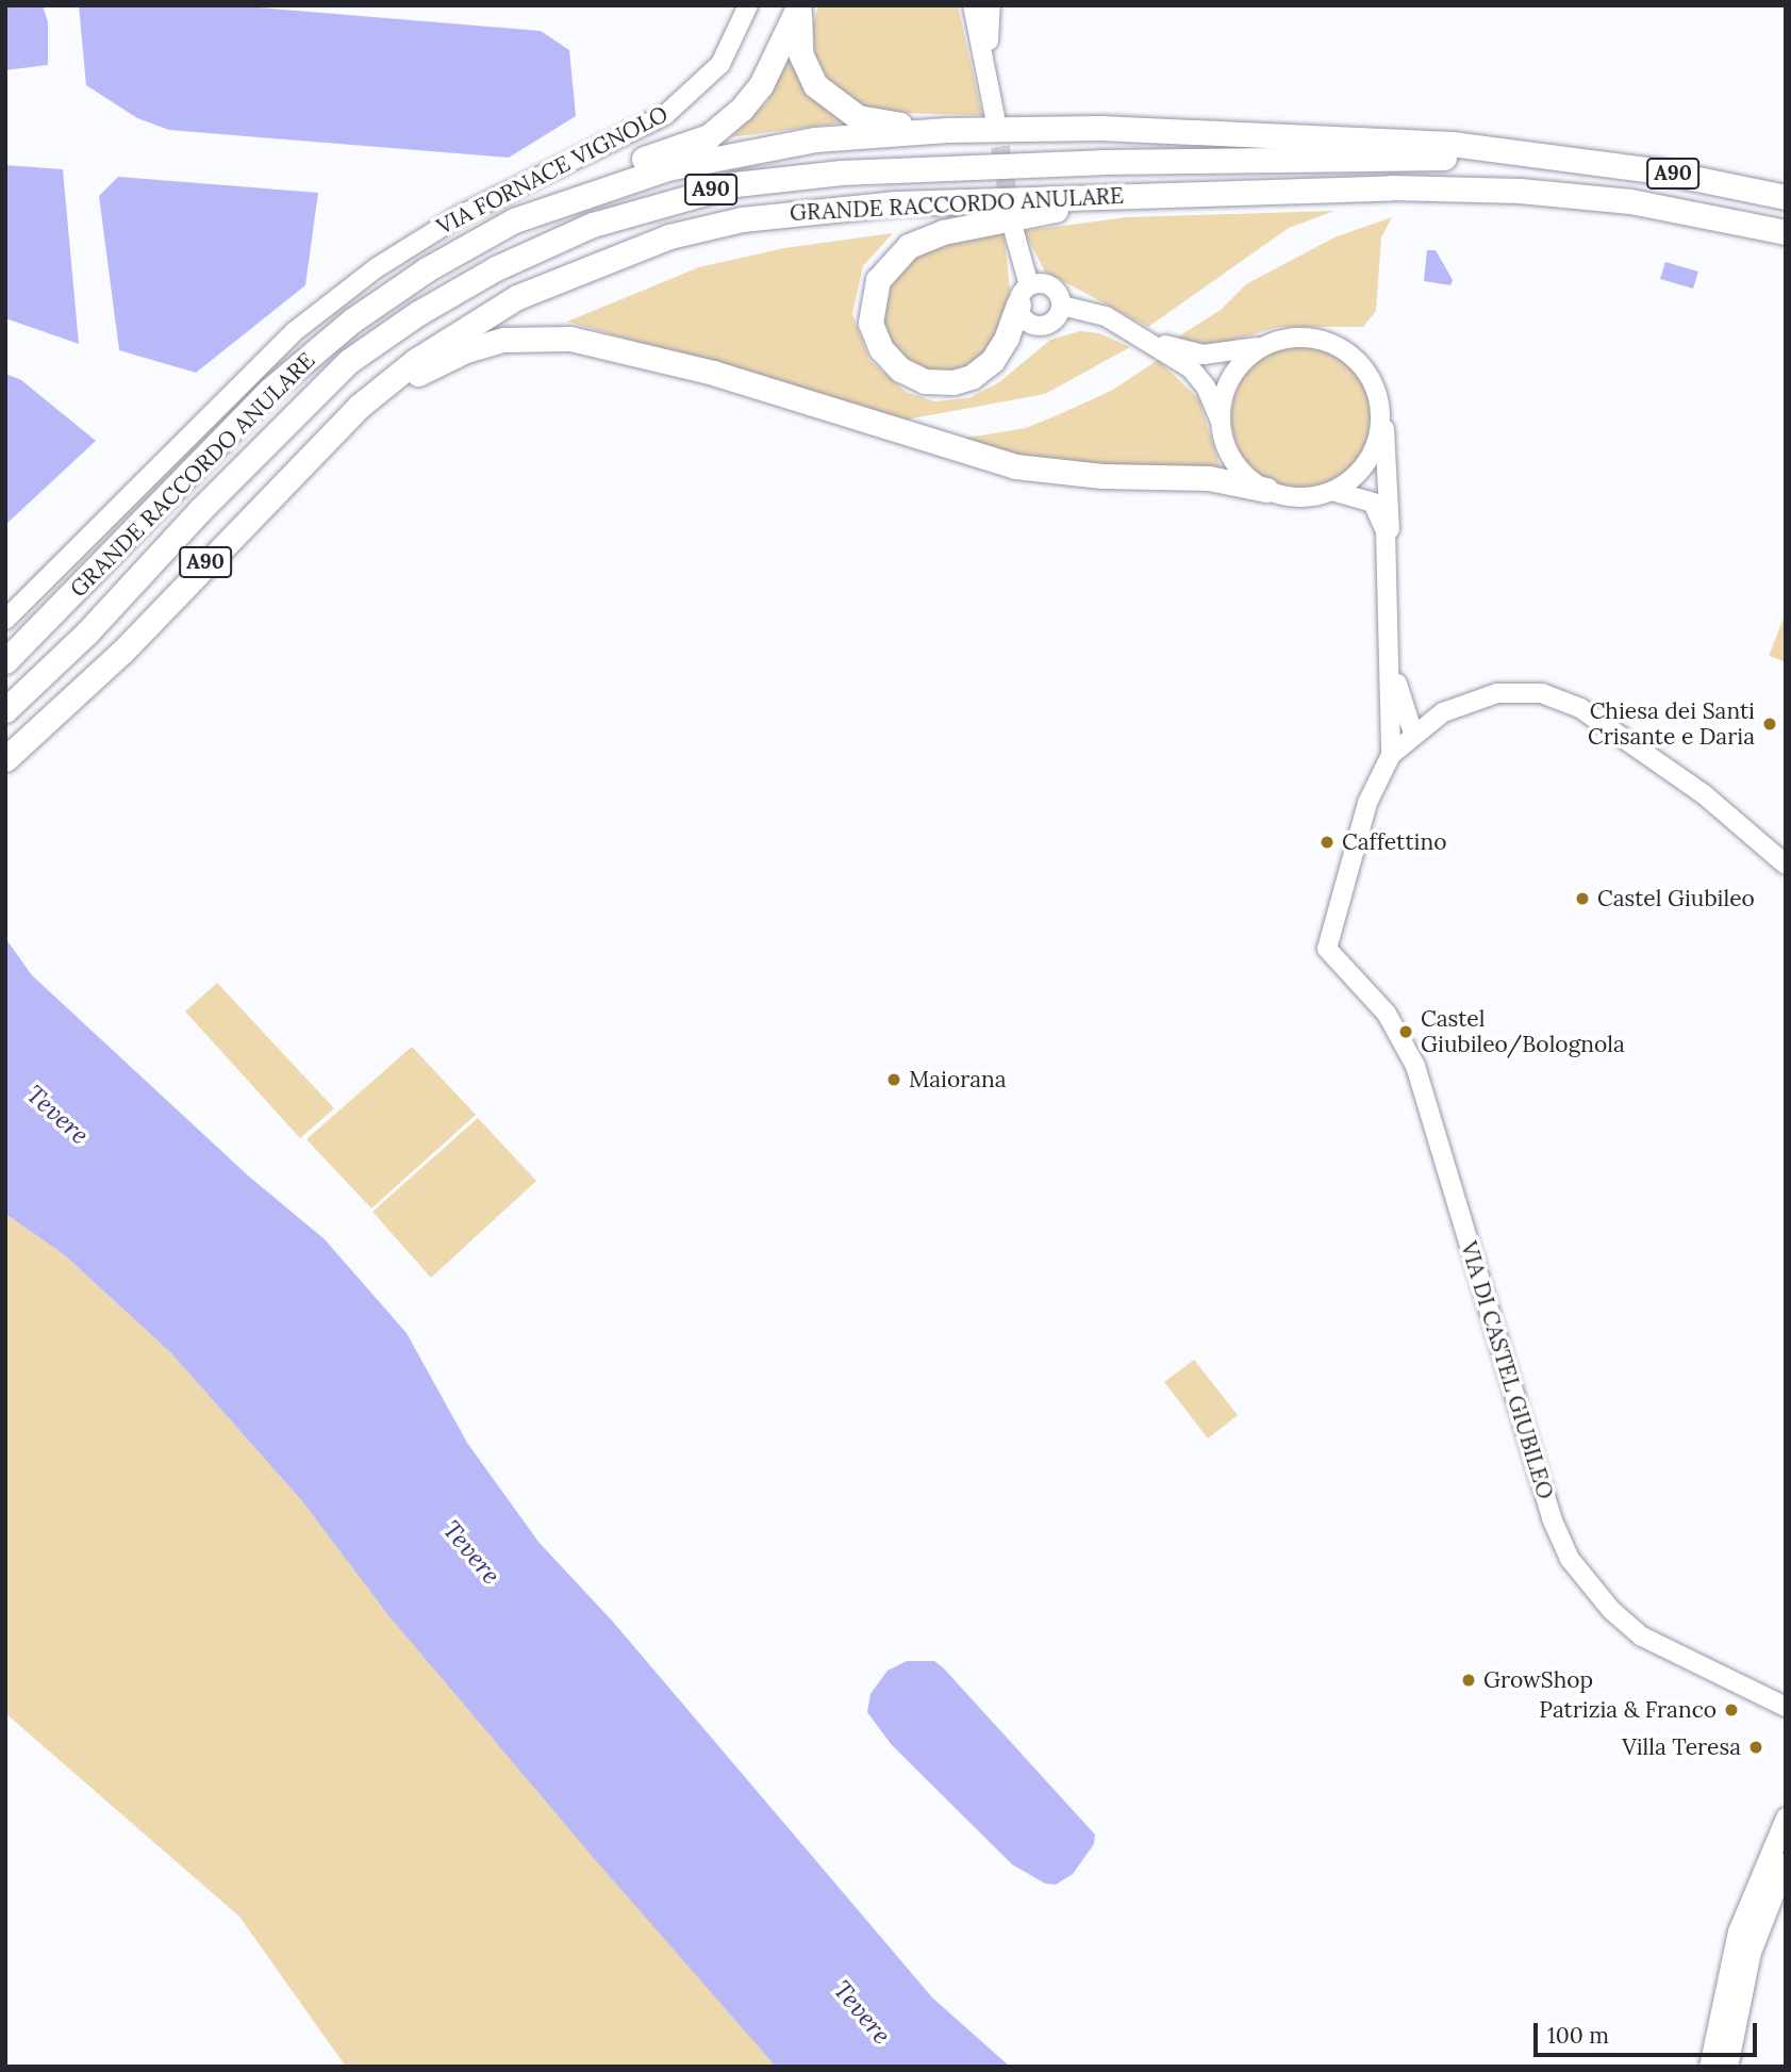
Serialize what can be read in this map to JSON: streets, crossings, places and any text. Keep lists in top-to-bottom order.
{
  "streets": {
    "highway": ["A90", "GRANDE RACCORDO ANULARE"],
    "street": ["VIA FORNACE VIGNOLO", "VIA DI CASTEL GIUBILEO"]
  },
  "water": ["Tevere"],
  "places": [
    "Chiesa dei Santi Crisante e Daria",
    "Caffettino",
    "Castel Giubileo",
    "Castel Giubileo/Bolognola",
    "Maiorana",
    "GrowShop",
    "Patrizia & Franco",
    "Villa Teresa"
  ],
  "scale_bar": "100 m"
}
